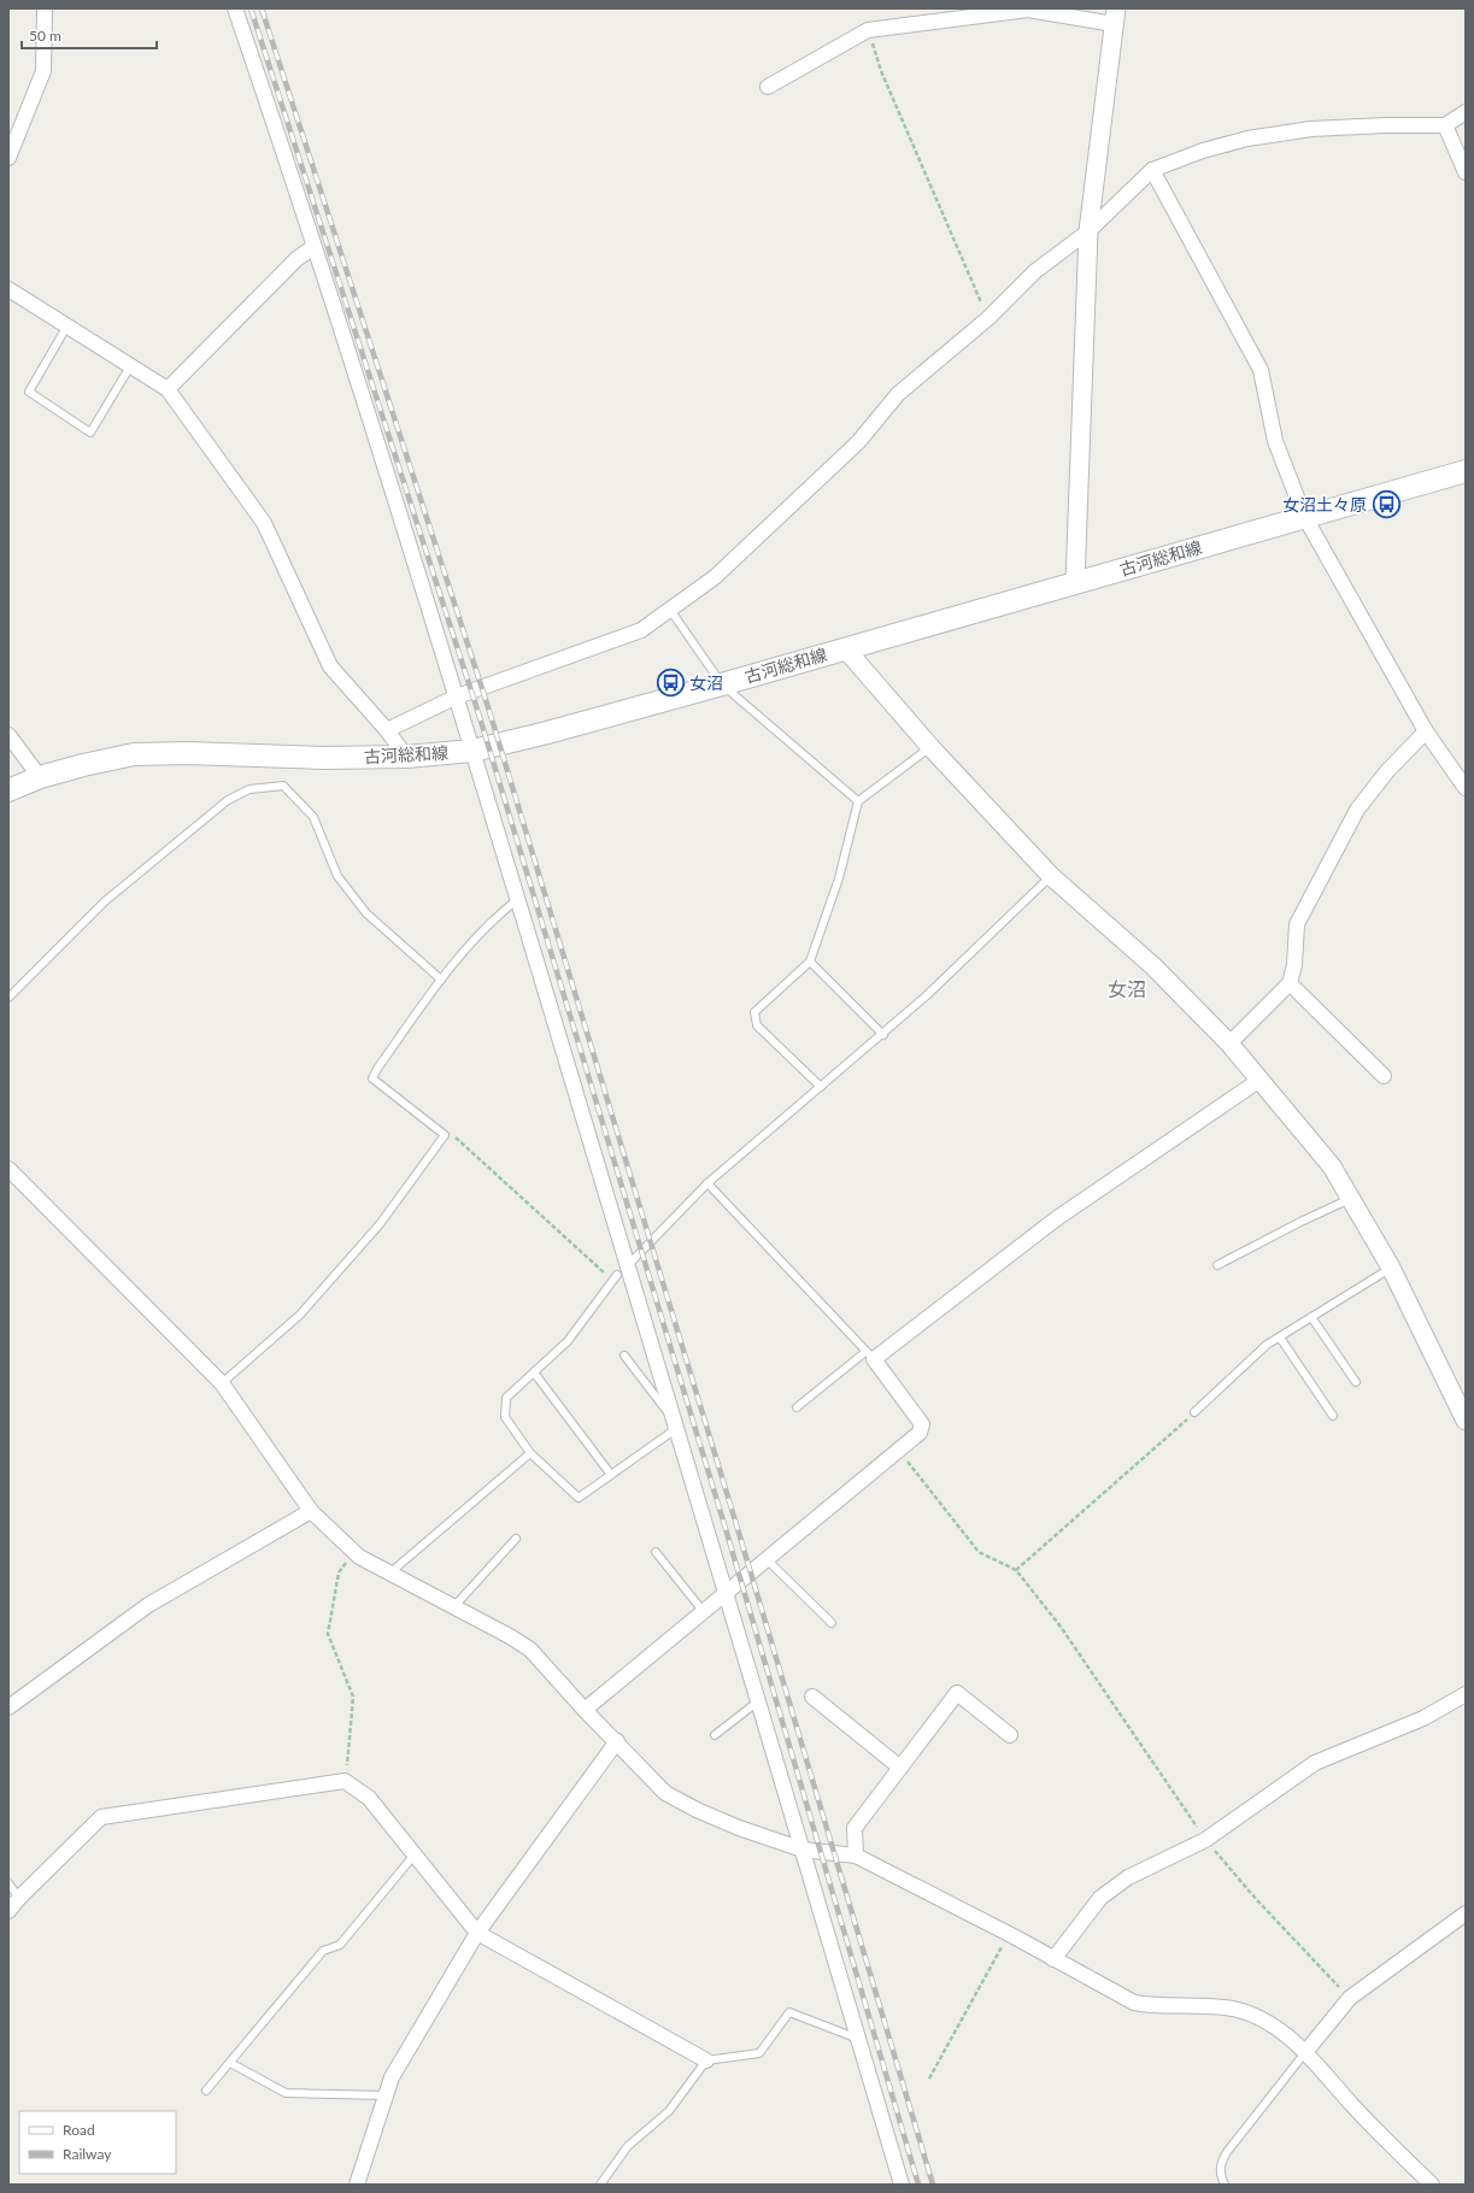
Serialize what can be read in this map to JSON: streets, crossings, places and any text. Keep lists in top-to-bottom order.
{
  "streets": {
    "main road": ["古河総和線"]
  },
  "districts": ["女沼"],
  "places": {
    "bus stop": ["女沼土々原", "女沼"]
  },
  "legend": ["Road", "Railway"],
  "scale_bar": "50 m"
}
